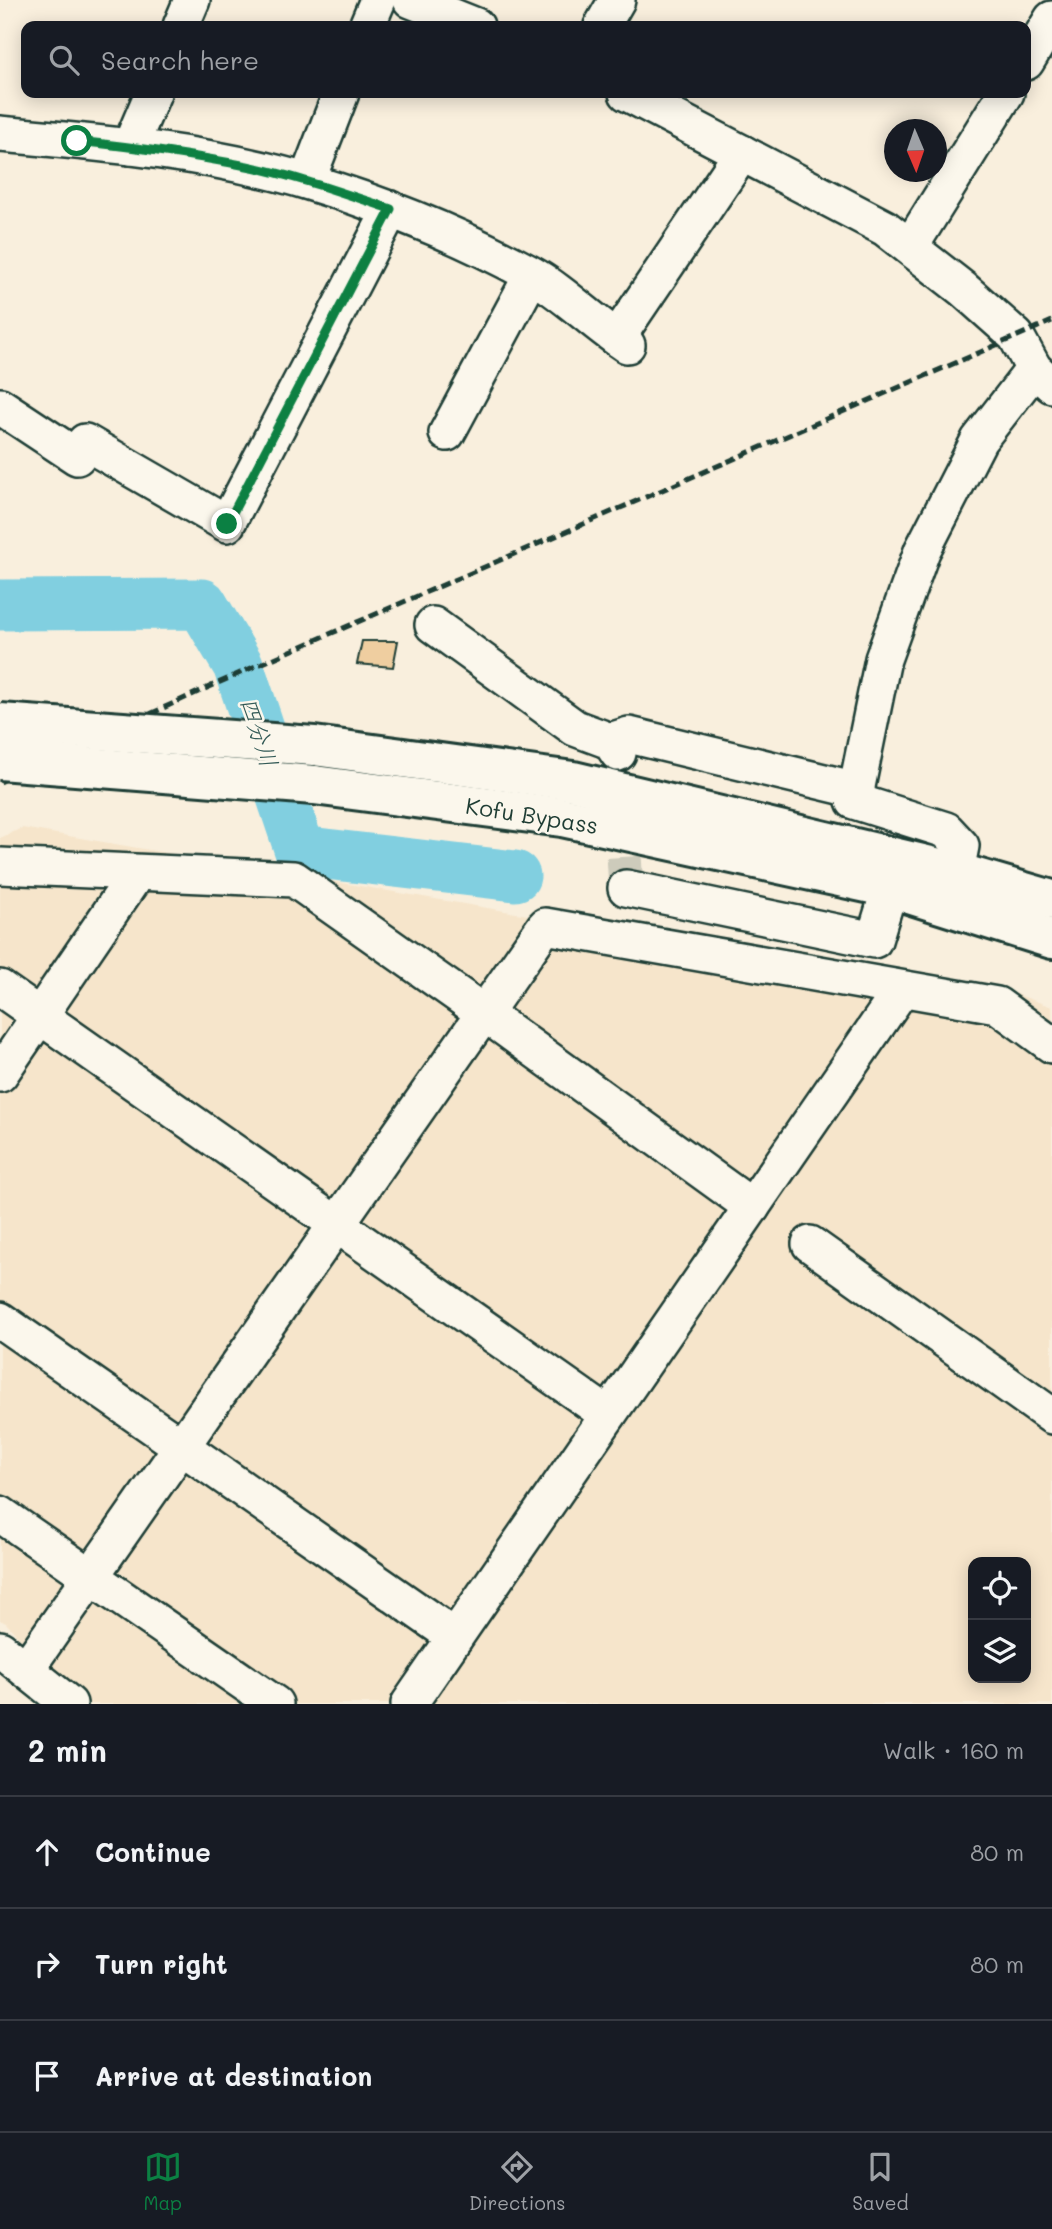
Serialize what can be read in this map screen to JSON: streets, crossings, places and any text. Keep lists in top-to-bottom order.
{
  "streets": {
    "highway": ["Kofu Bypass"]
  },
  "water": ["四分川"],
  "north": "bottom",
  "page": {
    "search": "Search here",
    "heading": ["2 min", "Walk · 160 m"],
    "list": [
      ["Continue", "80 m"],
      ["Turn right", "80 m"],
      "Arrive at destination"
    ],
    "nav": ["Map", "Directions", "Saved"]
  }
}
